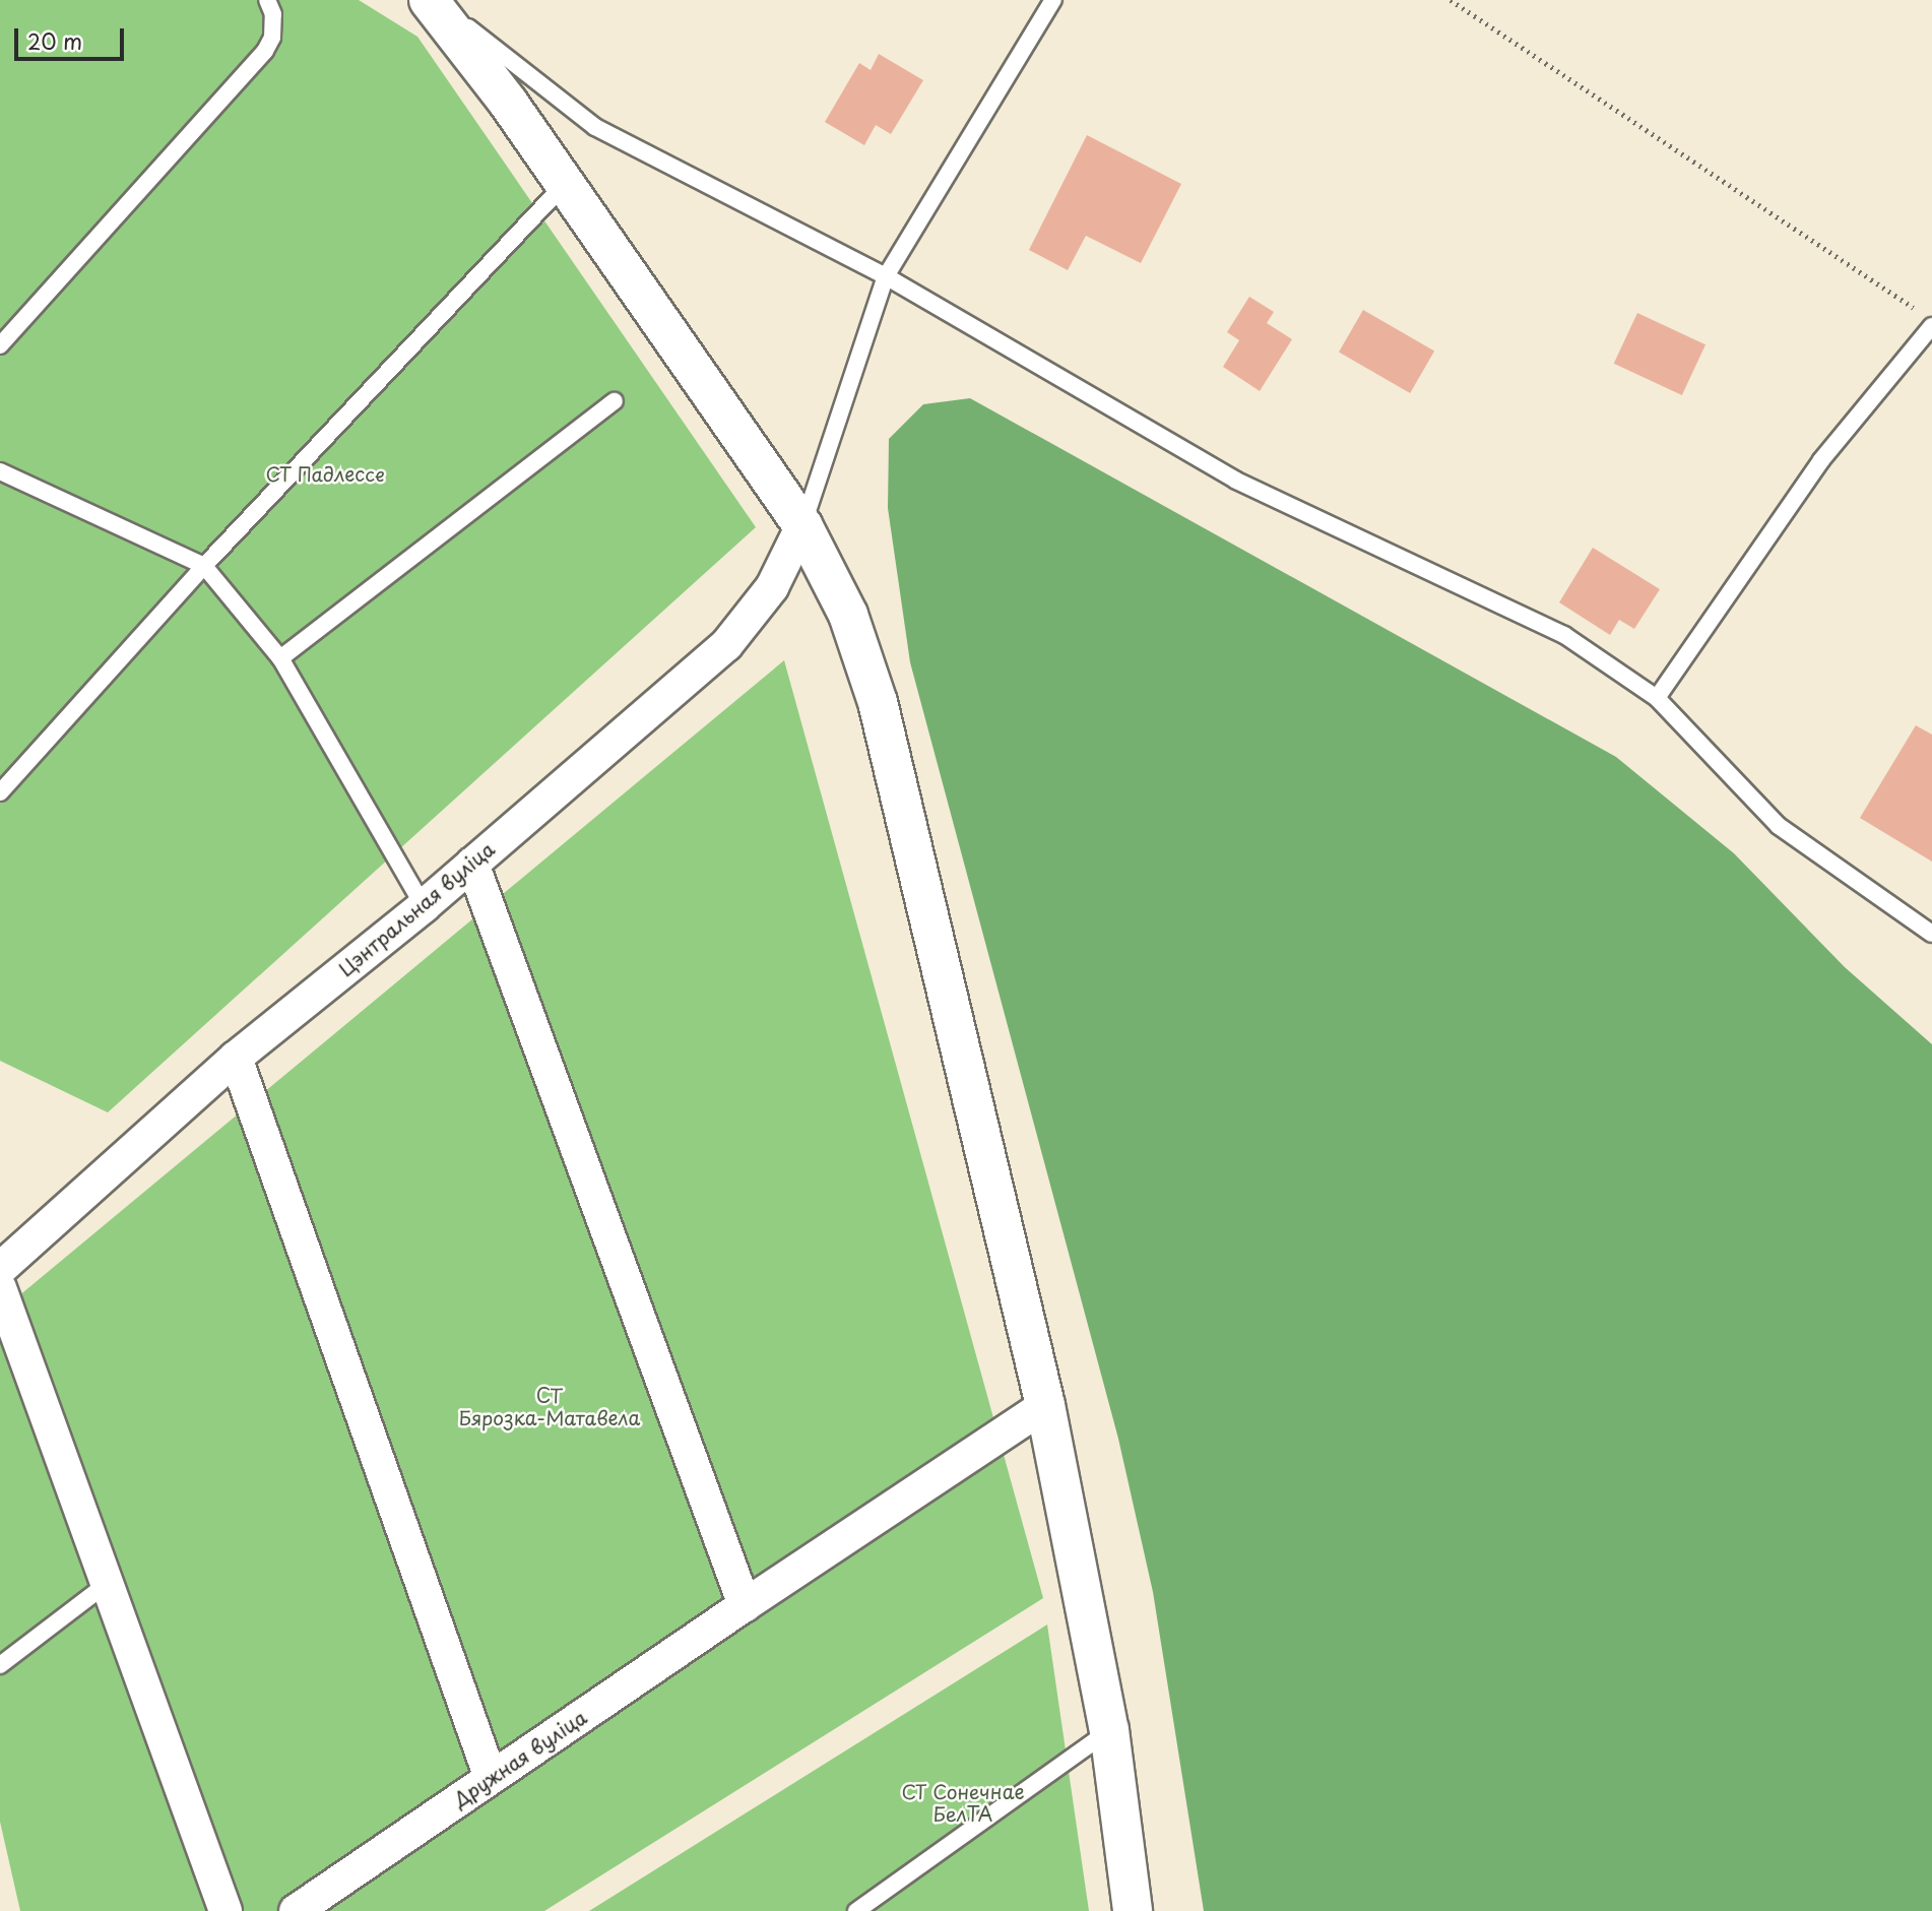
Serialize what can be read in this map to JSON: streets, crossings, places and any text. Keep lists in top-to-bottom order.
{
  "streets": {
    "street": ["Цэнтральная вуліца", "Дружная вуліца"]
  },
  "parks": ["СТ Падлессе", "СТ Бярозка-Матавела", "СТ Сонечнае БелТА"],
  "scale_bar": "20 m"
}
